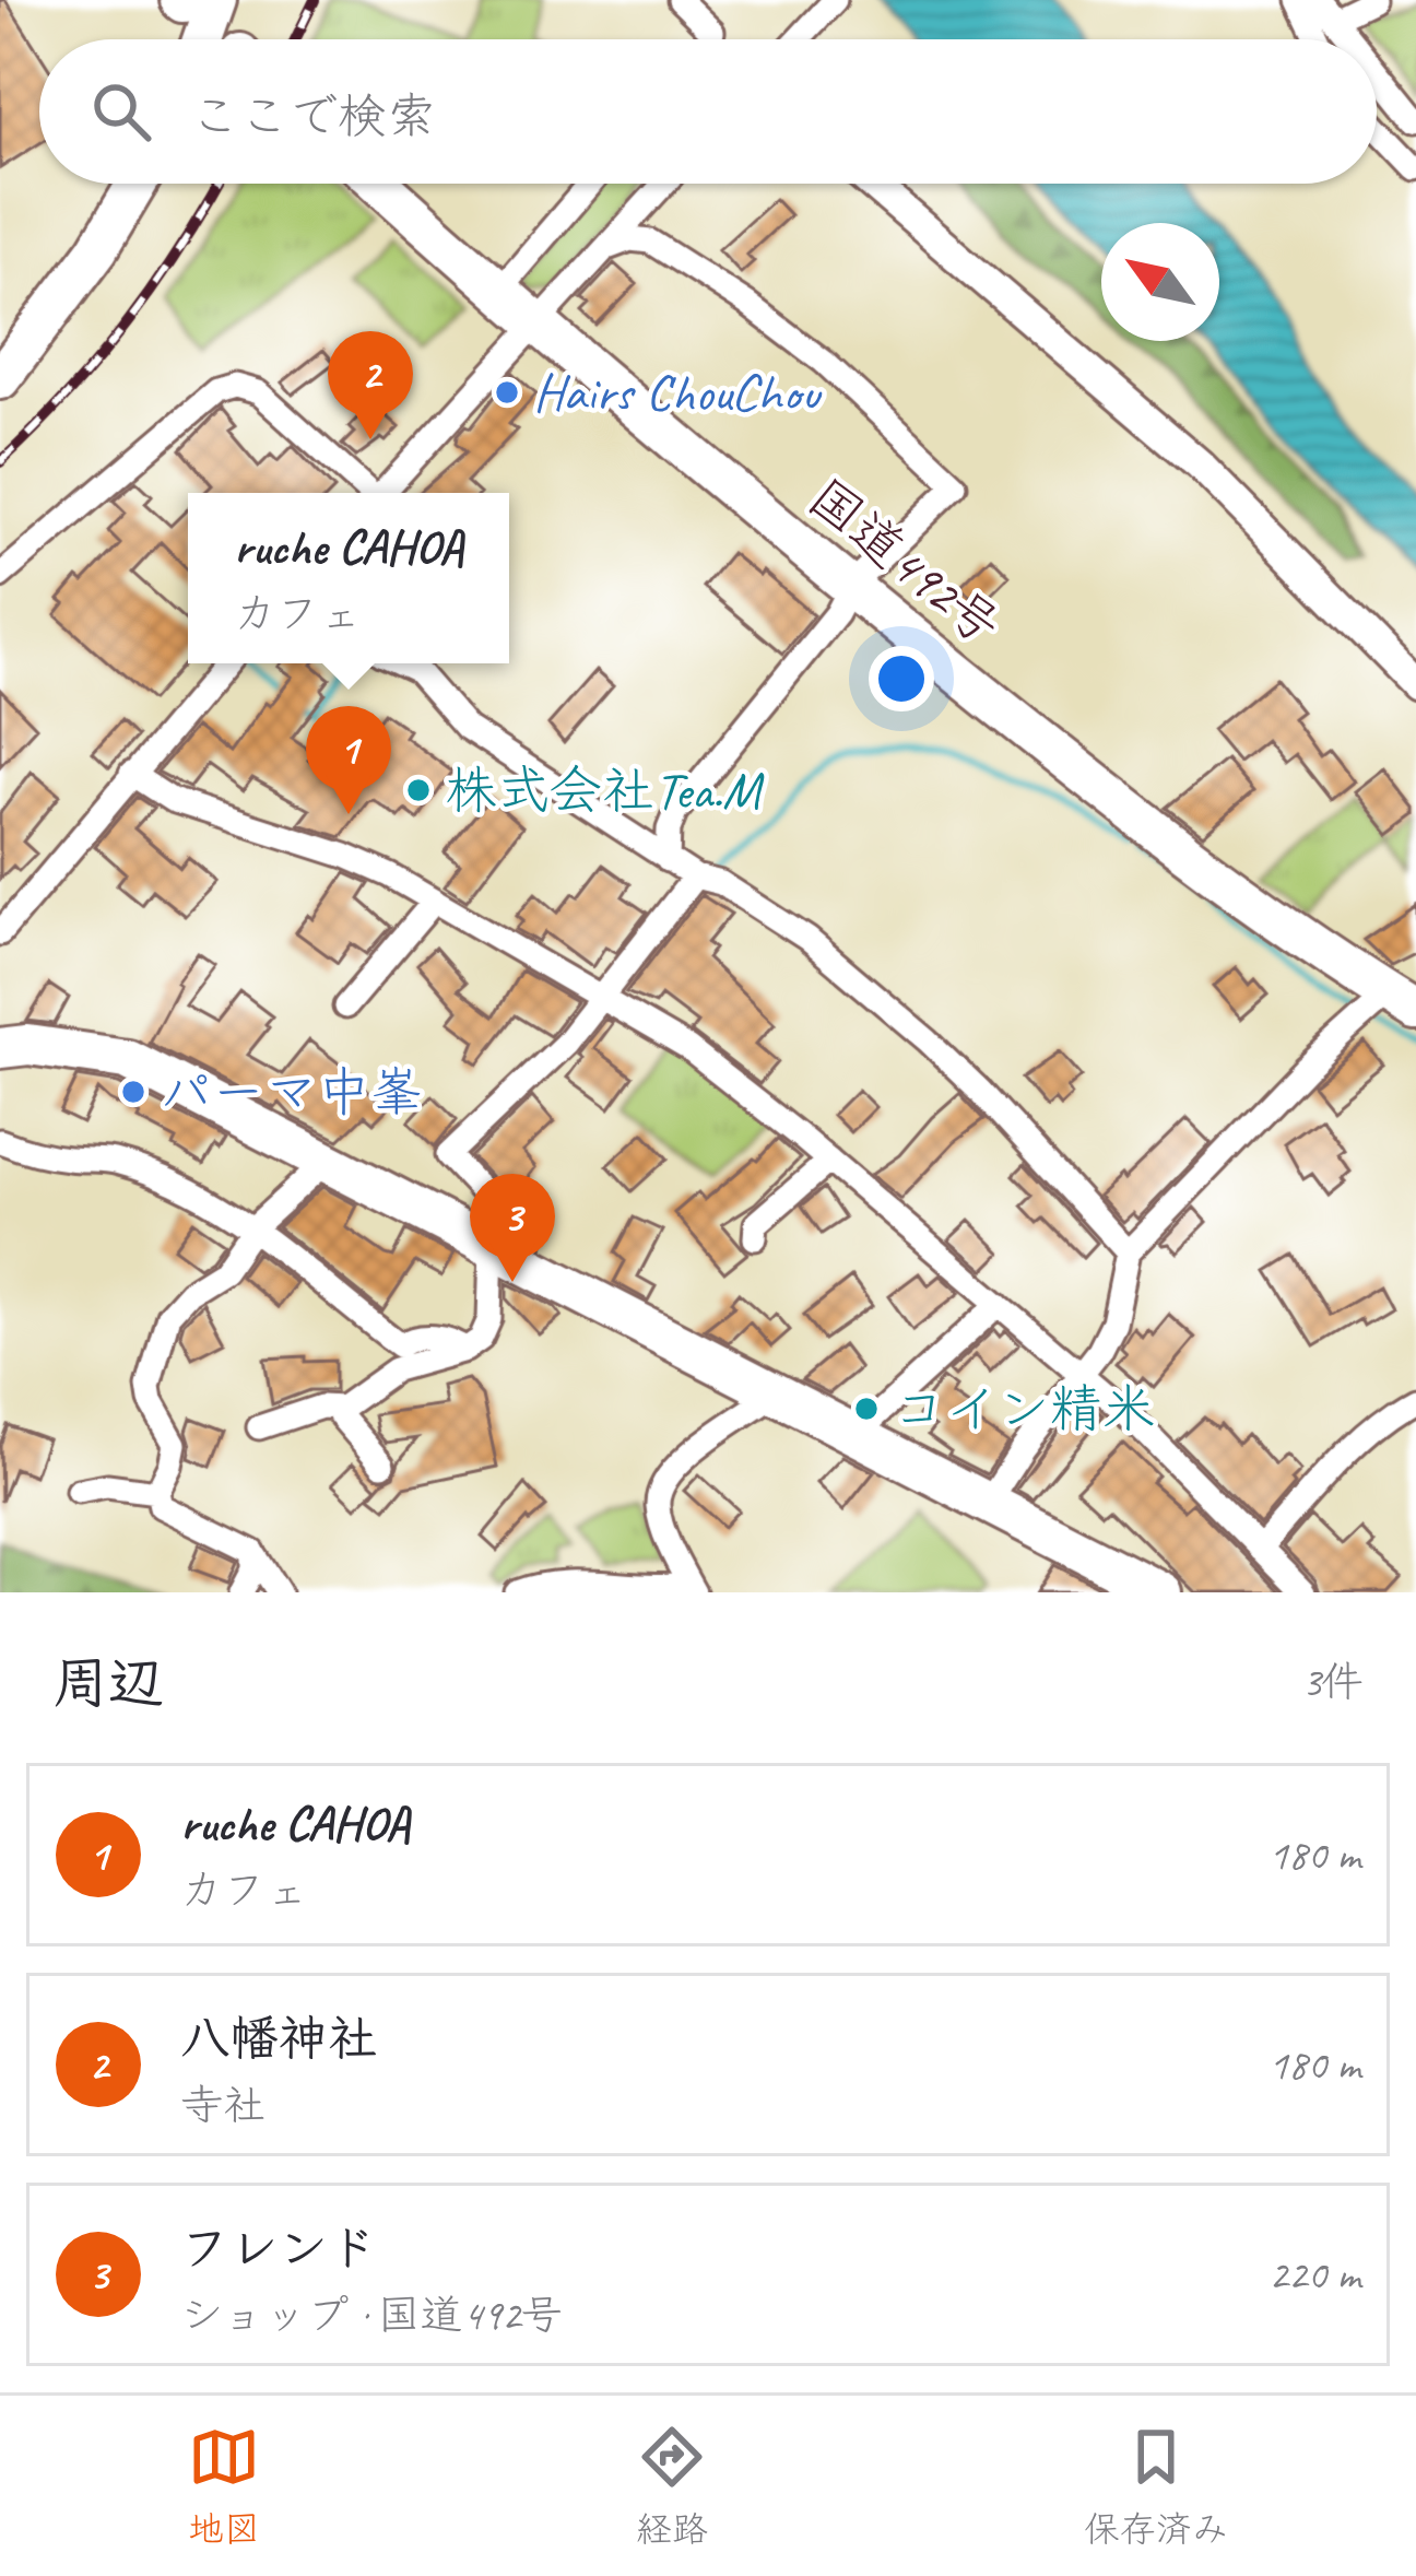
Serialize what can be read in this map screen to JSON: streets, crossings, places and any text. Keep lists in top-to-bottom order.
{
  "streets": {
    "highway": ["国道492号"]
  },
  "places": [
    "Hairs ChouChou",
    "株式会社Tea.M",
    "パーマ中峯",
    "コイン精米"
  ],
  "north": "top left",
  "page": {
    "search": "ここで検索",
    "pins": ["2", "1", "3"],
    "popup": ["ruche CAHOA", "カフェ"],
    "heading": ["周辺", "3件"],
    "list": [
      {
        "mark": "1",
        "name": "ruche CAHOA",
        "note": "カフェ",
        "value": "180 m"
      },
      {
        "mark": "2",
        "name": "八幡神社",
        "note": "寺社",
        "value": "180 m"
      },
      {
        "mark": "3",
        "name": "フレンド",
        "note": "ショップ · 国道492号",
        "value": "220 m"
      }
    ],
    "nav": ["地図", "経路", "保存済み"]
  }
}
